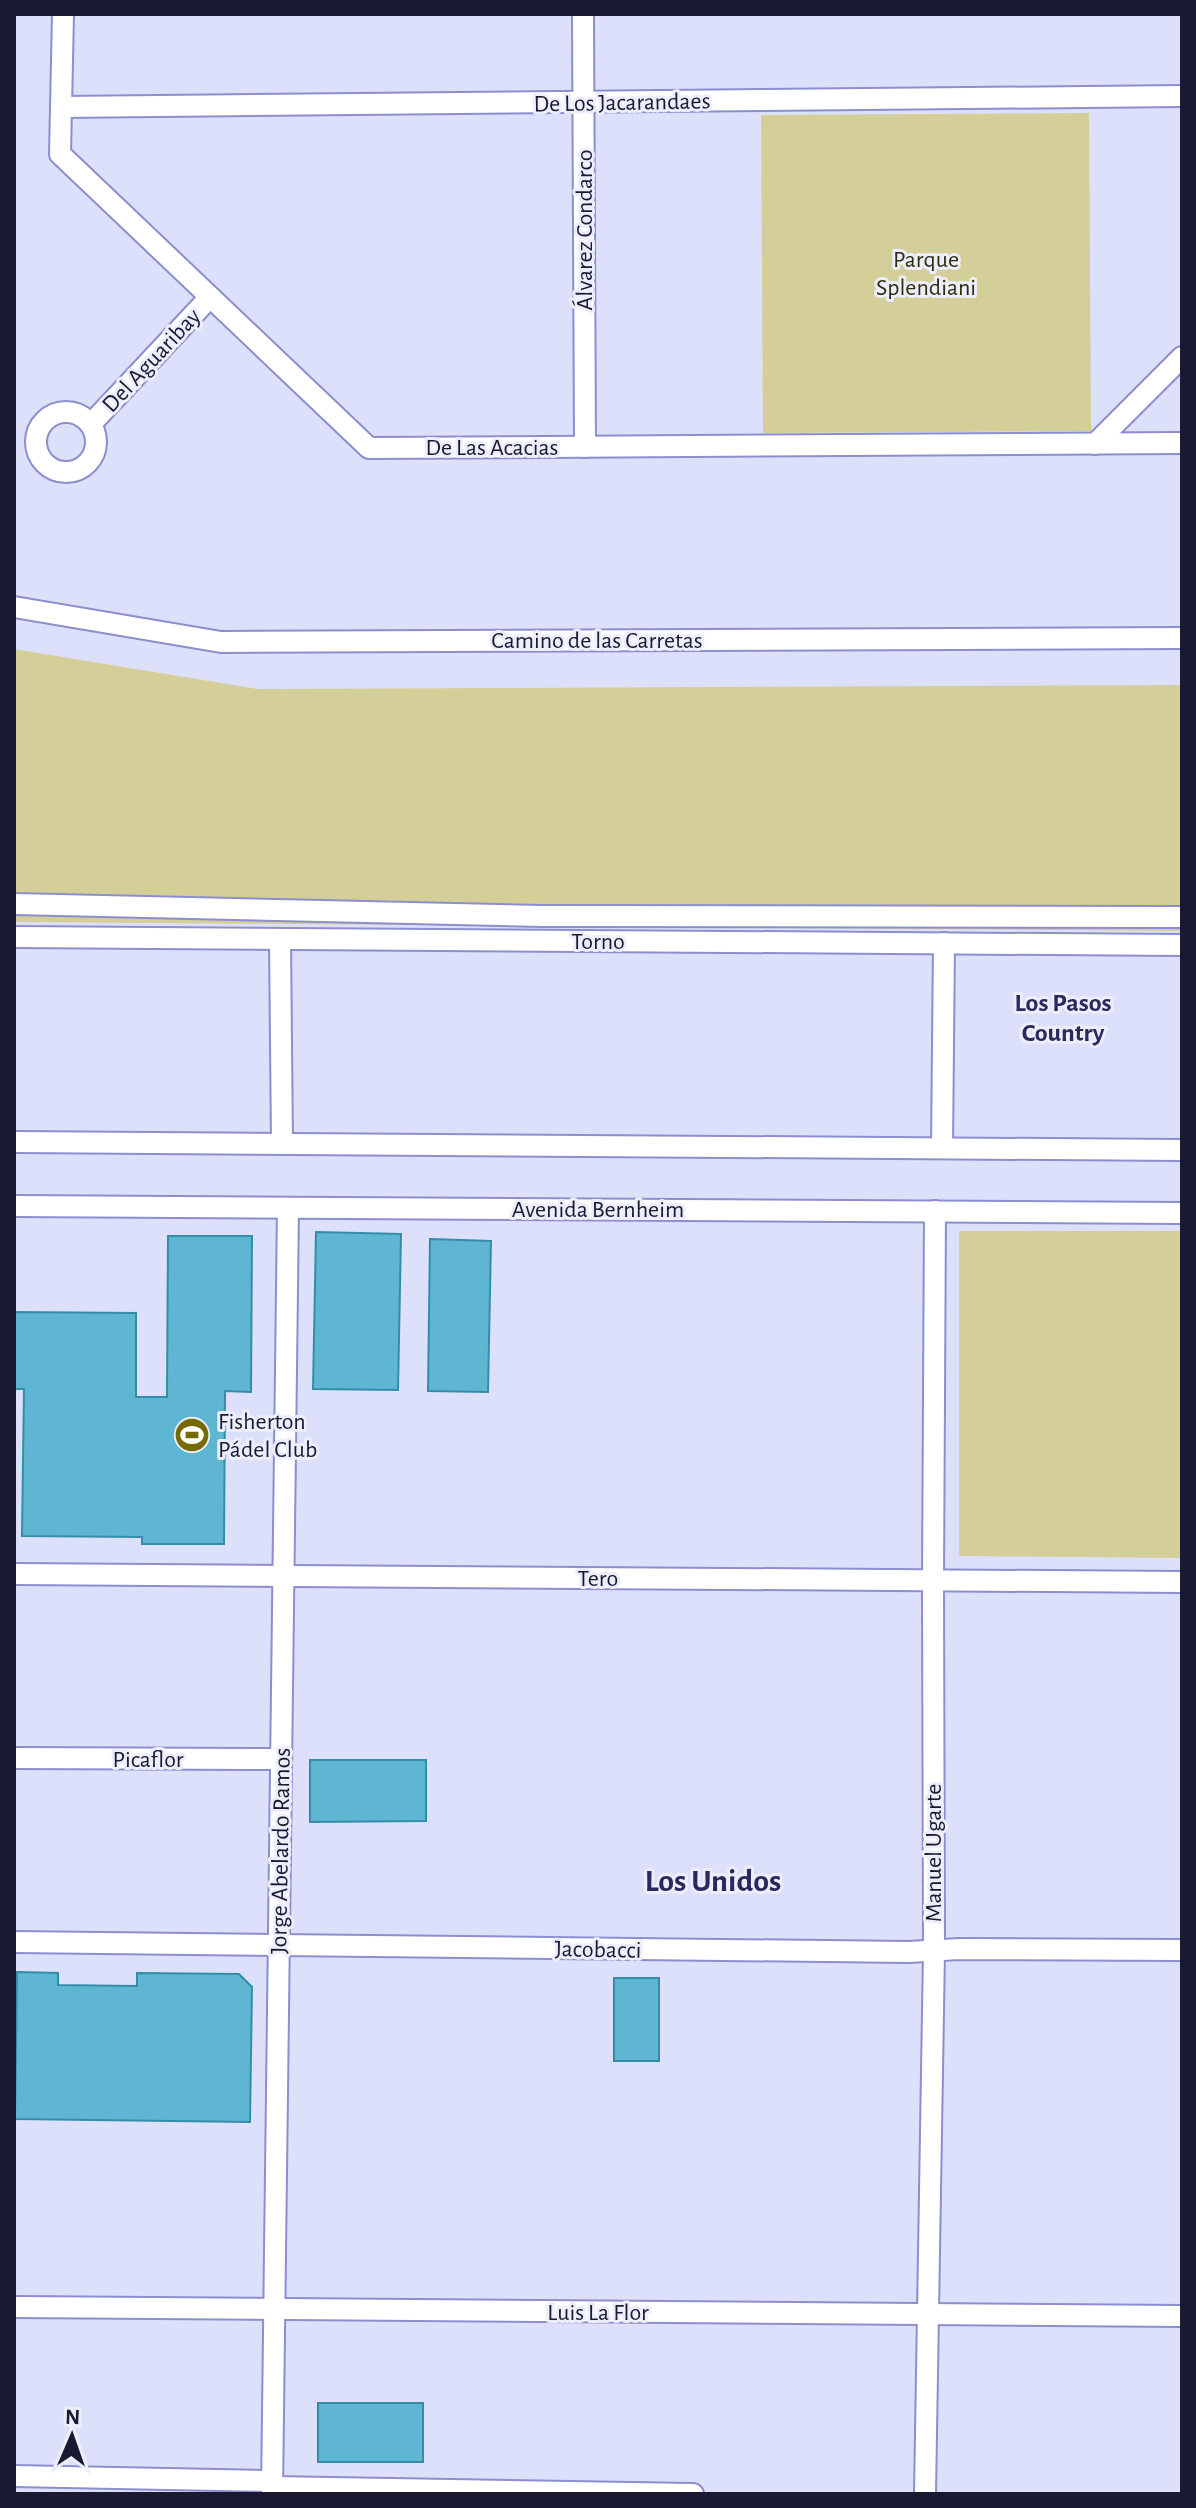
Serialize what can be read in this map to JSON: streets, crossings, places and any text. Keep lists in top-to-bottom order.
{
  "streets": {
    "street": [
      "De Los Jacarandaes",
      "Álvarez Condarco",
      "Del Aguaribay",
      "De Las Acacias",
      "Camino de las Carretas",
      "Torno",
      "Avenida Bernheim",
      "Tero",
      "Picaflor",
      "Jorge Abelardo Ramos",
      "Manuel Ugarte",
      "Jacobacci",
      "Luis La Flor"
    ]
  },
  "crossings": [
    ["De Los Jacarandaes", "Álvarez Condarco"],
    ["De Los Jacarandaes", "De Las Acacias"],
    ["Álvarez Condarco", "De Las Acacias"],
    ["Del Aguaribay", "De Las Acacias"],
    ["Avenida Bernheim", "Jorge Abelardo Ramos"],
    ["Avenida Bernheim", "Manuel Ugarte"],
    ["Tero", "Jorge Abelardo Ramos"],
    ["Tero", "Manuel Ugarte"],
    ["Picaflor", "Jorge Abelardo Ramos"],
    ["Jorge Abelardo Ramos", "Jacobacci"],
    ["Jorge Abelardo Ramos", "Luis La Flor"],
    ["Manuel Ugarte", "Jacobacci"],
    ["Manuel Ugarte", "Luis La Flor"]
  ],
  "districts": ["Los Pasos Country", "Los Unidos"],
  "parks": ["Parque Splendiani"],
  "places": {
    "sports": ["Fisherton Pádel Club"]
  },
  "north": "top"
}
